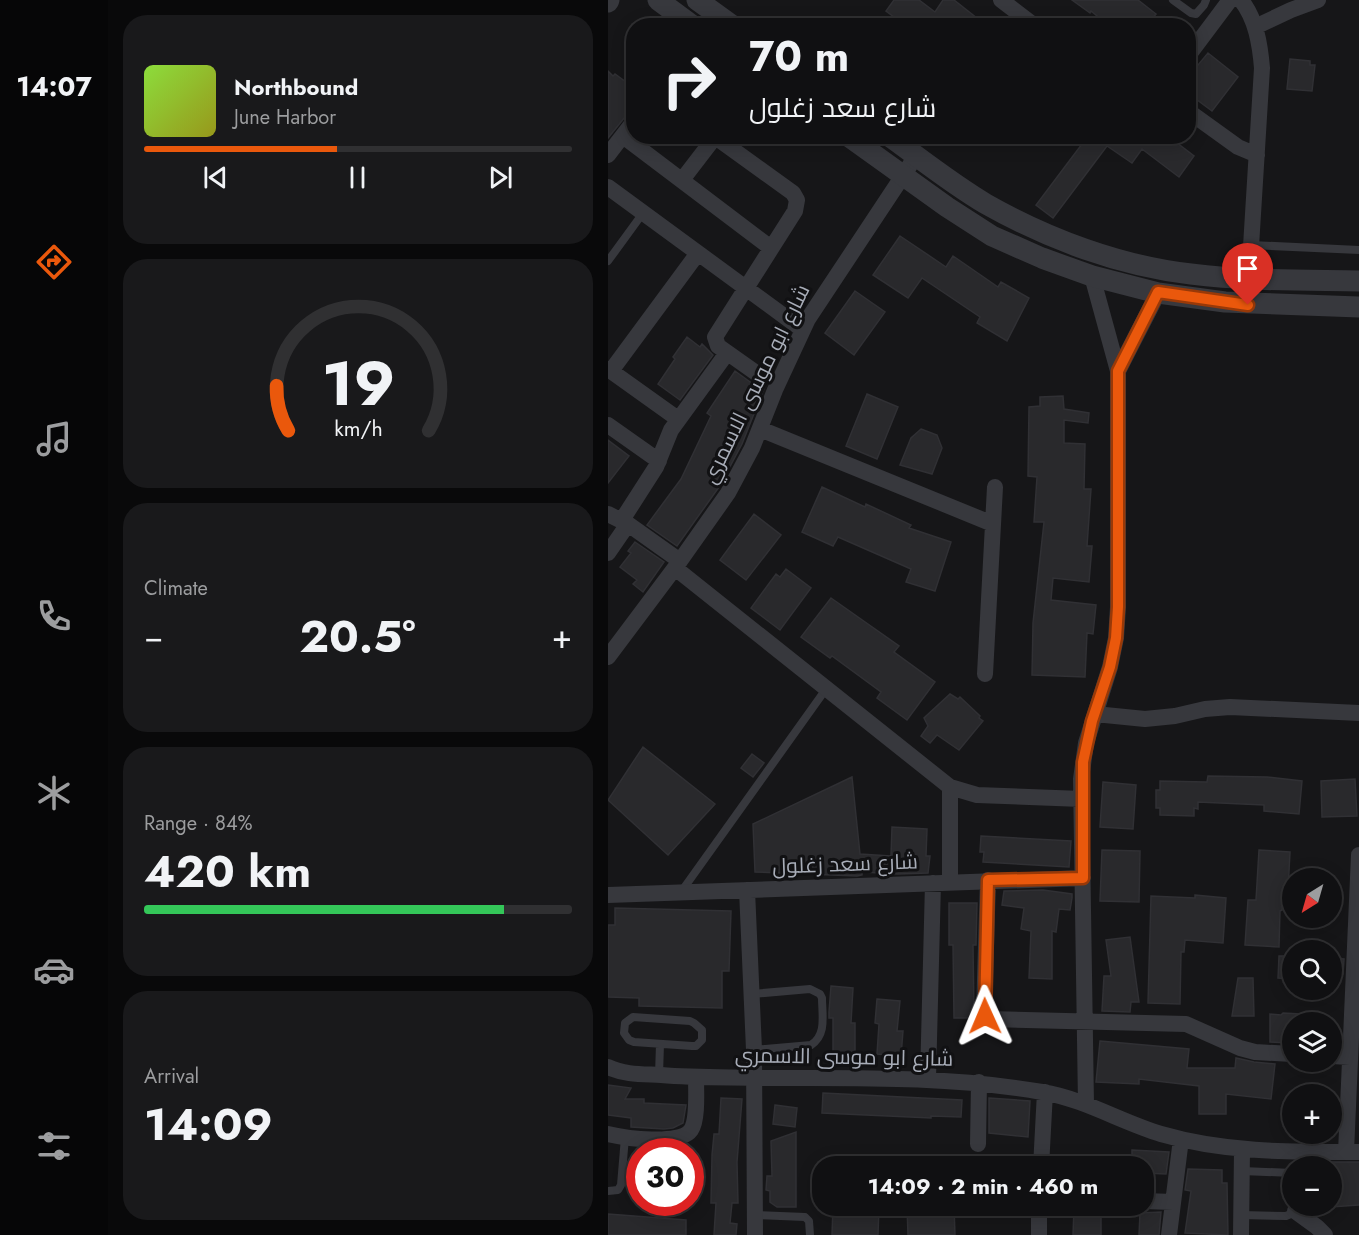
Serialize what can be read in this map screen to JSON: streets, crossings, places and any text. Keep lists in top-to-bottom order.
{
  "streets": {
    "street": ["شارع ابو موسى الاسمري", "شارع سعد زغلول"]
  },
  "north": "bottom left",
  "page": {
    "tabs": "14:07",
    "turn": ["70 m", "شارع سعد زغلول"],
    "song": ["Northbound", "June Harbor"],
    "tile": [
      "Climate",
      ["Range · 84%", "420 km"],
      ["Arrival", "14:09"]
    ],
    "heat": ["−", "20.5°", "+"],
    "map_buttons": ["+", "−"],
    "limit": "30",
    "trip": "14:09 · 2 min · 460 m",
    "gauge": ["19", "km/h"]
  }
}
